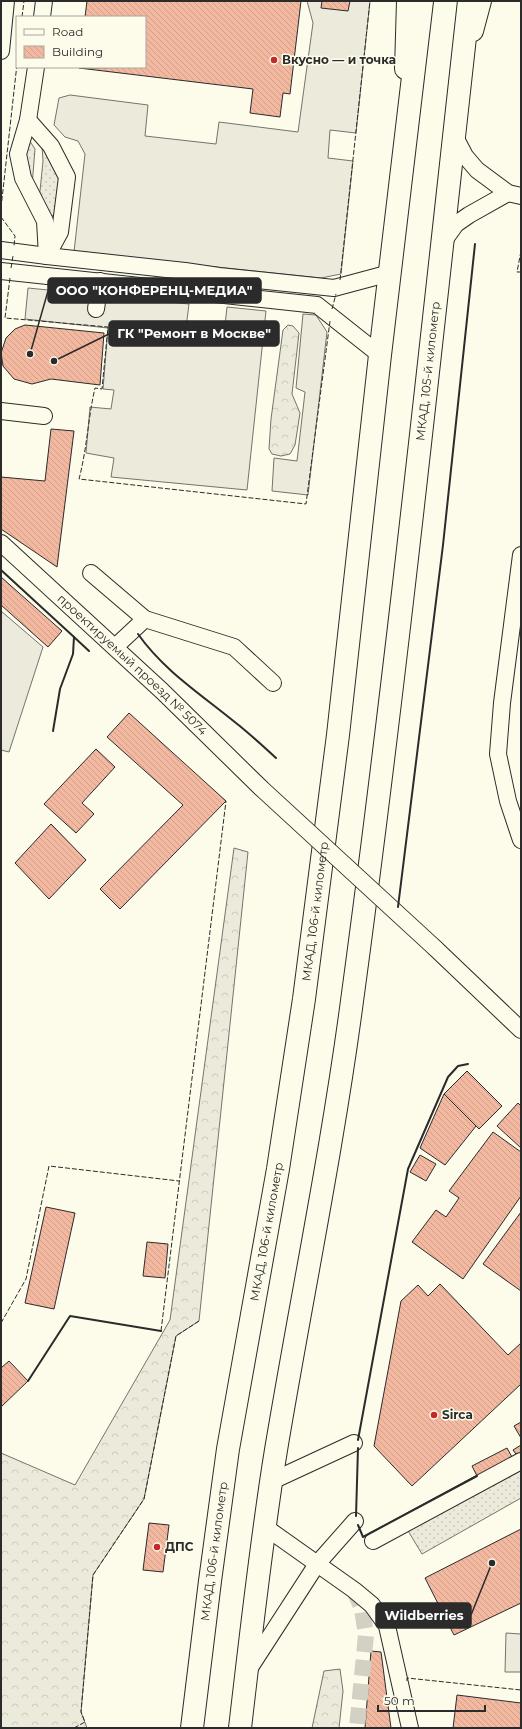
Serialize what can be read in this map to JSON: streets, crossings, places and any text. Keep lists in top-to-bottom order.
{
  "streets": {
    "highway": ["МКАД, 105-й километр", "МКАД, 106-й километр"],
    "street": ["проектируемый проезд № 5074"]
  },
  "places": [
    "Вкусно — и точка",
    "ООО \"КОНФЕРЕНЦ-МЕДИА\"",
    "ГК \"Ремонт в Москве\"",
    "Sirca",
    "ДПС",
    "Wildberries"
  ],
  "legend": ["Road", "Building"],
  "scale_bar": "50 m"
}
